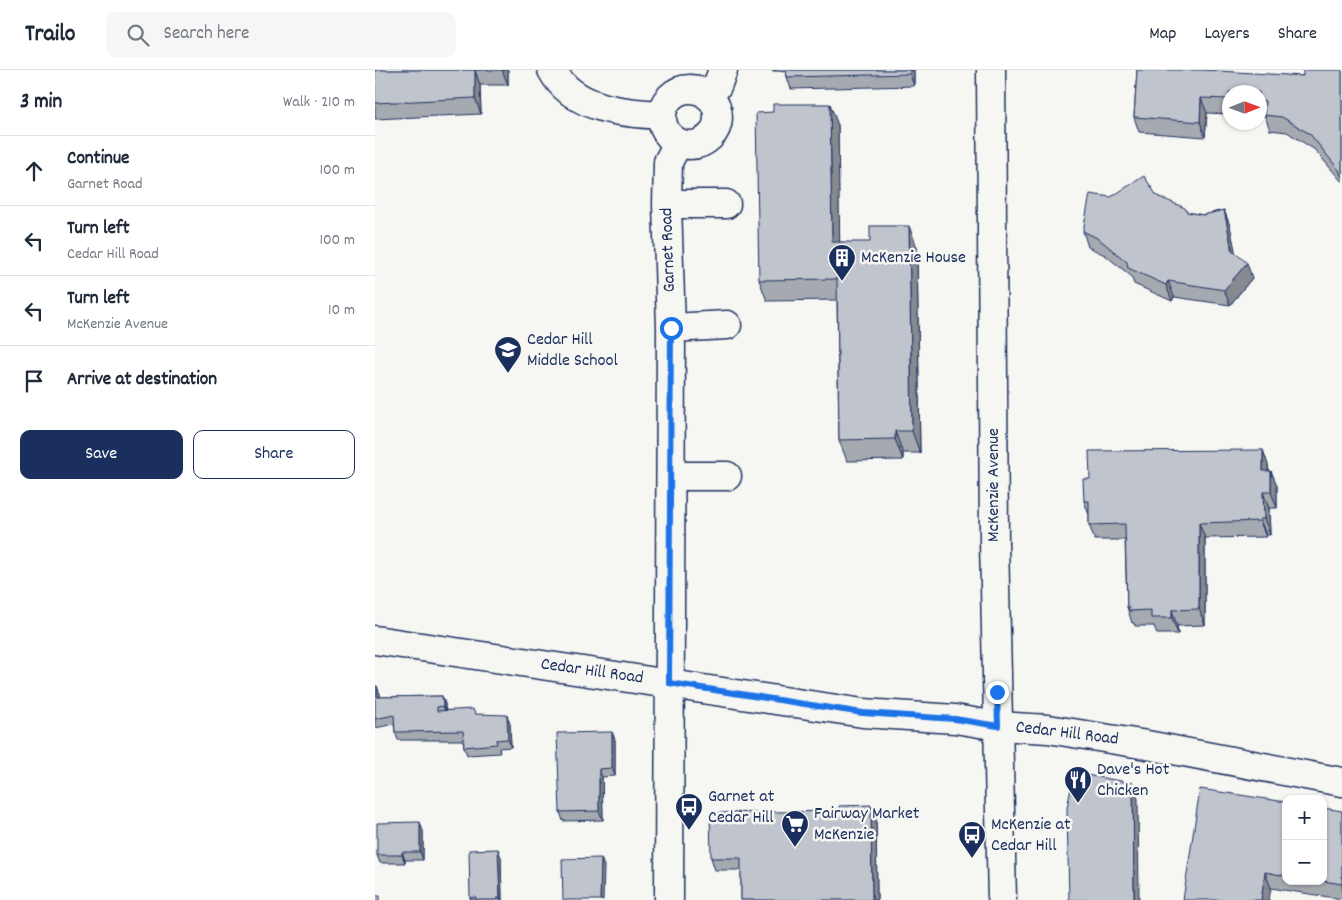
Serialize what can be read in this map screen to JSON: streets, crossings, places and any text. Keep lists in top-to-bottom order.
{
  "streets": {
    "street": ["Garnet Road", "McKenzie Avenue", "Cedar Hill Road"]
  },
  "crossings": [
    ["Garnet Road", "Cedar Hill Road"],
    ["McKenzie Avenue", "Cedar Hill Road"]
  ],
  "places": {
    "building": ["McKenzie House"],
    "school or university": ["Cedar Hill Middle School"],
    "restaurant": ["Dave's Hot Chicken"],
    "bus stop": ["Garnet at Cedar Hill", "McKenzie at Cedar Hill"],
    "supermarket": ["Fairway Market McKenzie"]
  },
  "north": "right",
  "page": {
    "header": "Trailo",
    "search": "Search here",
    "nav": ["Map", "Layers", "Share"],
    "heading": ["3 min", "Walk · 210 m"],
    "list": [
      ["Continue", "Garnet Road", "100 m"],
      ["Turn left", "Cedar Hill Road", "100 m"],
      ["Turn left", "McKenzie Avenue", "10 m"],
      "Arrive at destination"
    ],
    "buttons": ["Save", "Share"],
    "map_buttons": ["+", "−"]
  }
}
